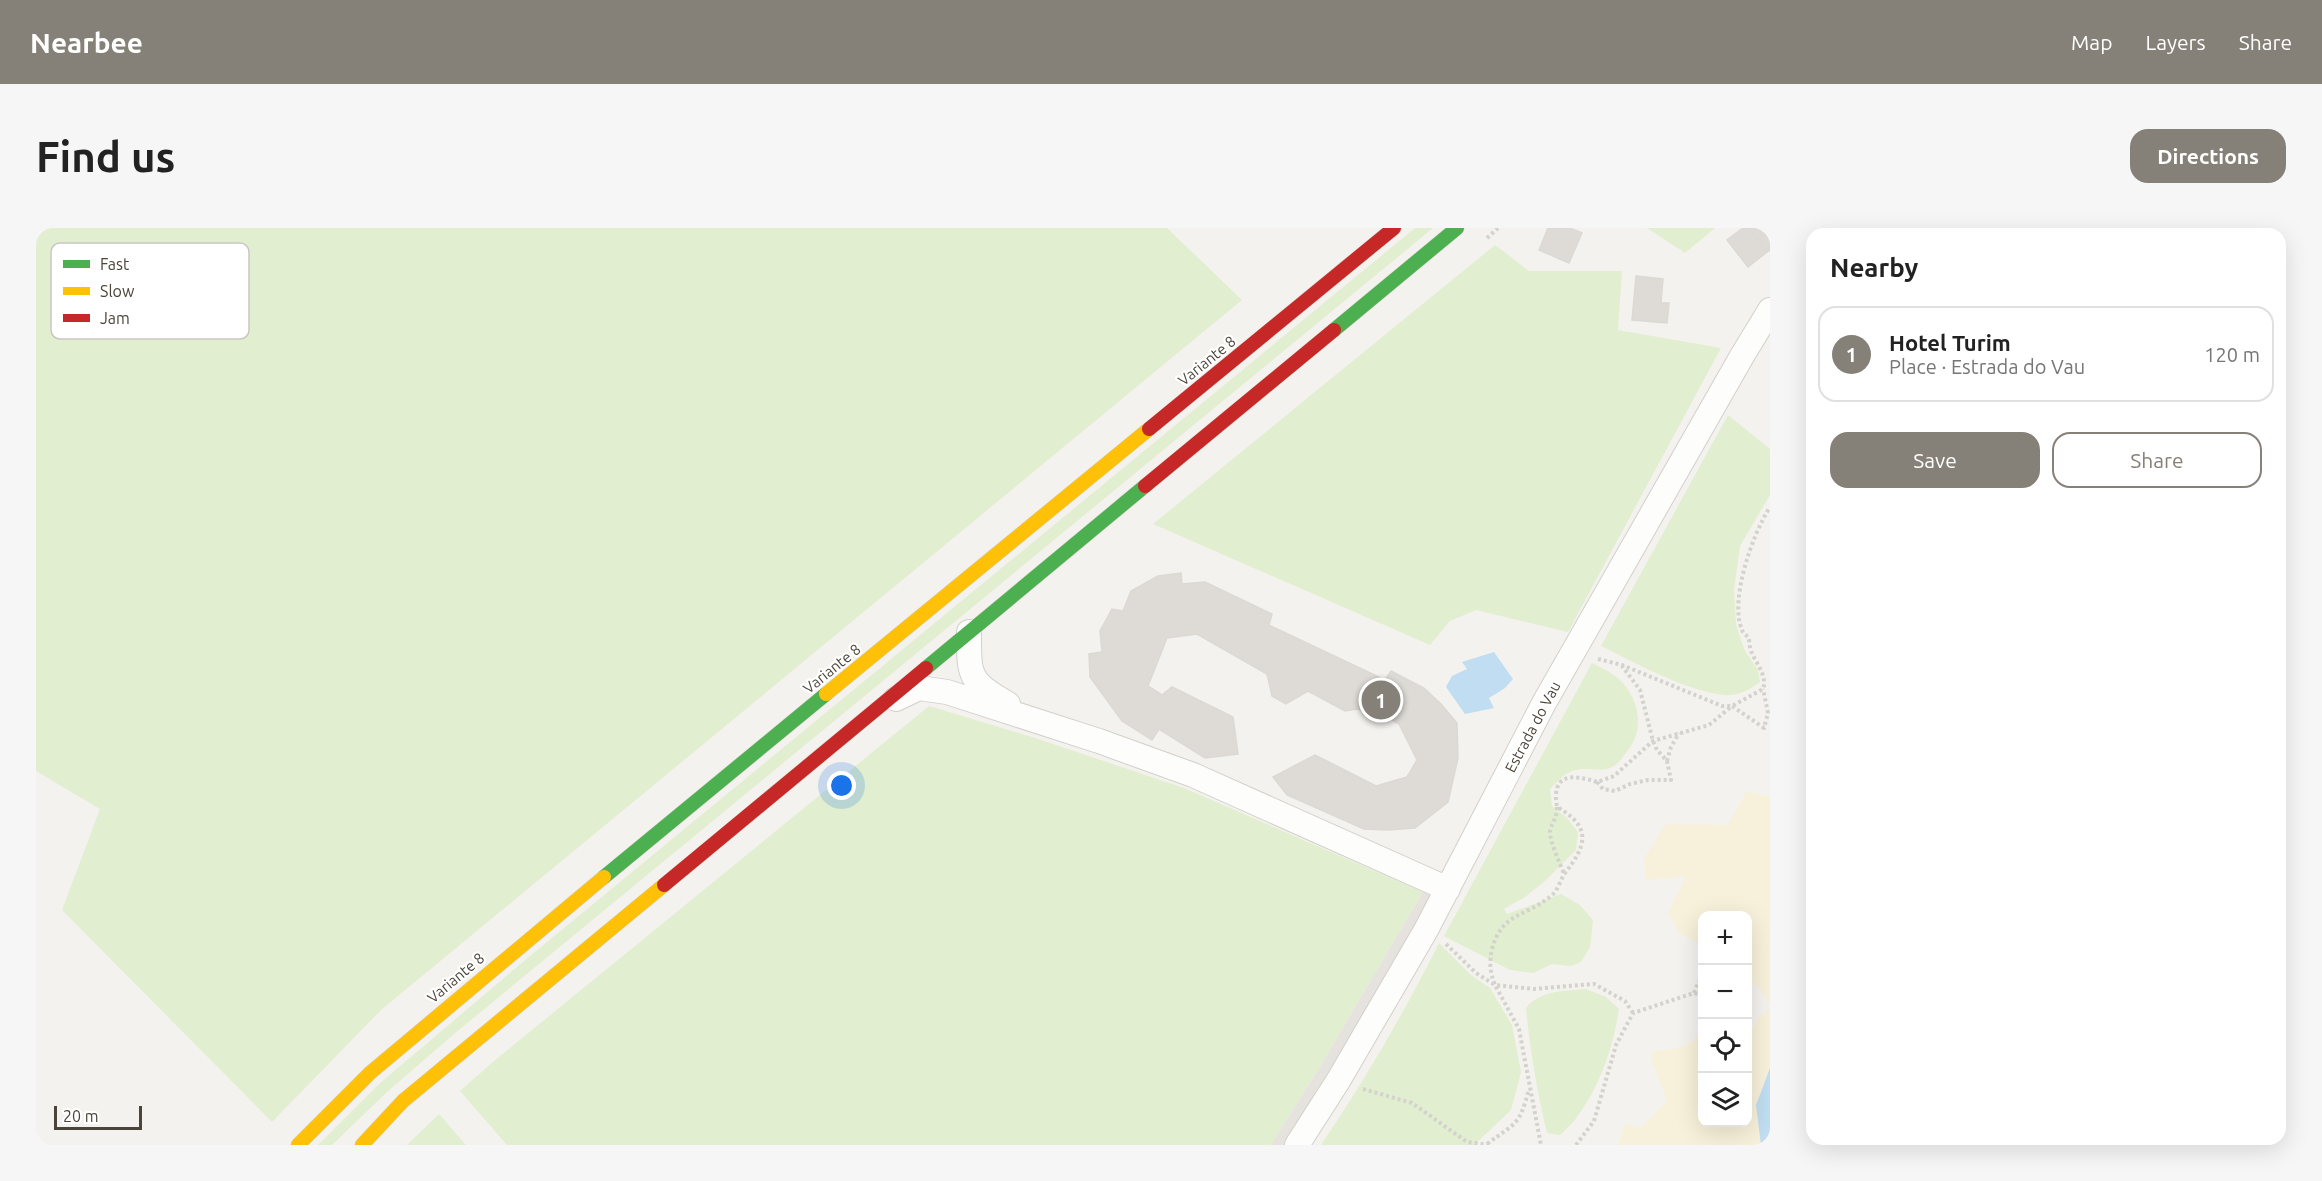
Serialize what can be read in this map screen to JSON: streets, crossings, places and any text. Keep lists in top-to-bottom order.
{
  "streets": {
    "main road": ["Variante 8"],
    "street": ["Estrada do Vau"]
  },
  "legend": ["Fast", "Slow", "Jam"],
  "scale_bar": "20 m",
  "page": {
    "header": "Nearbee",
    "nav": ["Map", "Layers", "Share"],
    "buttons": [
      "Directions",
      ["Save", "Share"]
    ],
    "title": "Find us",
    "heading": "Nearby",
    "list": [
      {
        "mark": "1",
        "name": "Hotel Turim",
        "note": "Place · Estrada do Vau",
        "value": "120 m"
      }
    ],
    "pins": "1",
    "map_buttons": ["+", "−"],
    "scale": "20 m"
  }
}
